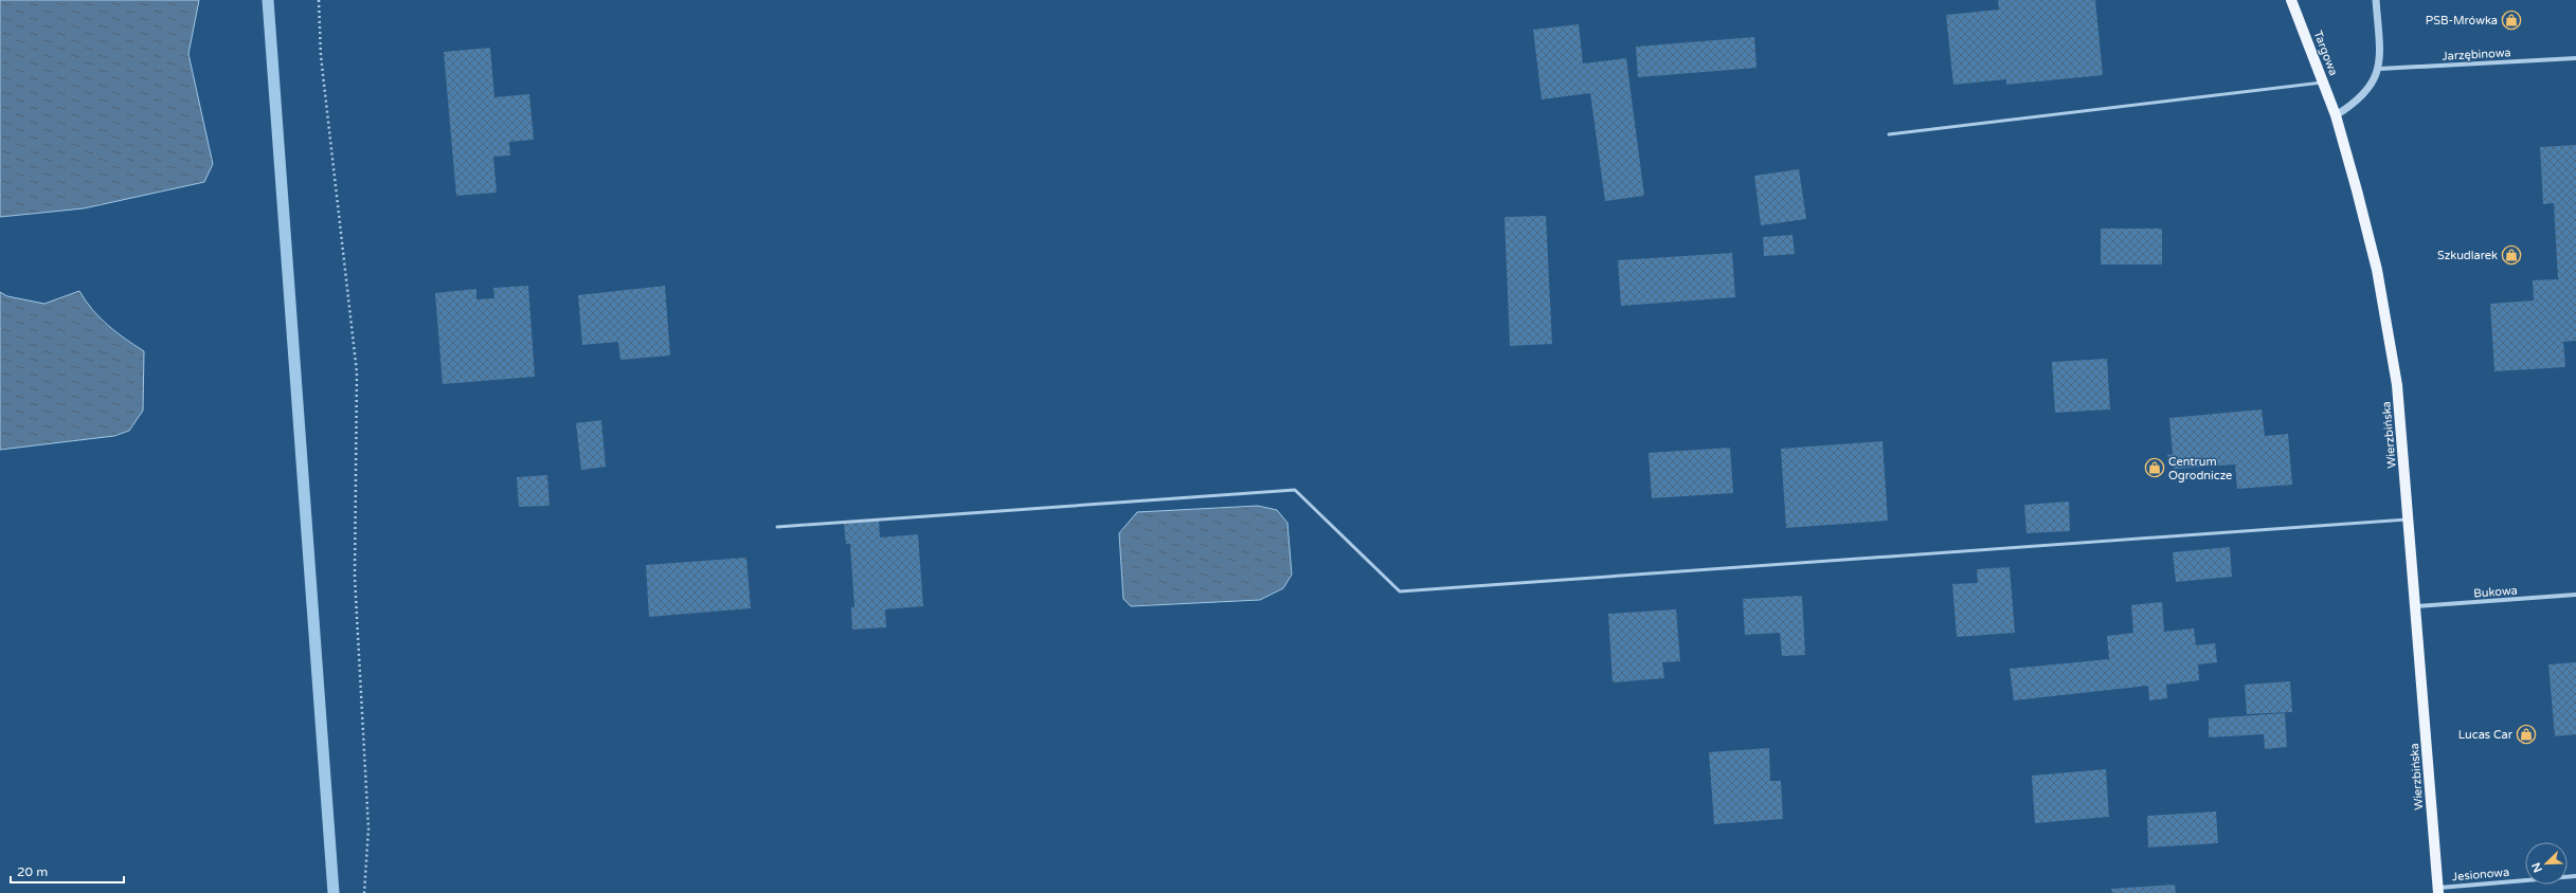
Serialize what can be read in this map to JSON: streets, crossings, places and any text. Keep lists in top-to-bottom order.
{
  "streets": {
    "main road": ["Targowa", "Wierzbińska"],
    "street": ["Jarzębinowa", "Bukowa", "Jesionowa"]
  },
  "crossings": [
    ["Targowa", "Wierzbińska"],
    ["Wierzbińska", "Bukowa"],
    ["Wierzbińska", "Jesionowa"]
  ],
  "places": {
    "shop": [
      "PSB-Mrówka",
      "Szkudlarek",
      "Centrum Ogrodnicze",
      "Lucas Car"
    ]
  },
  "scale_bar": "20 m",
  "north": "bottom left"
}
